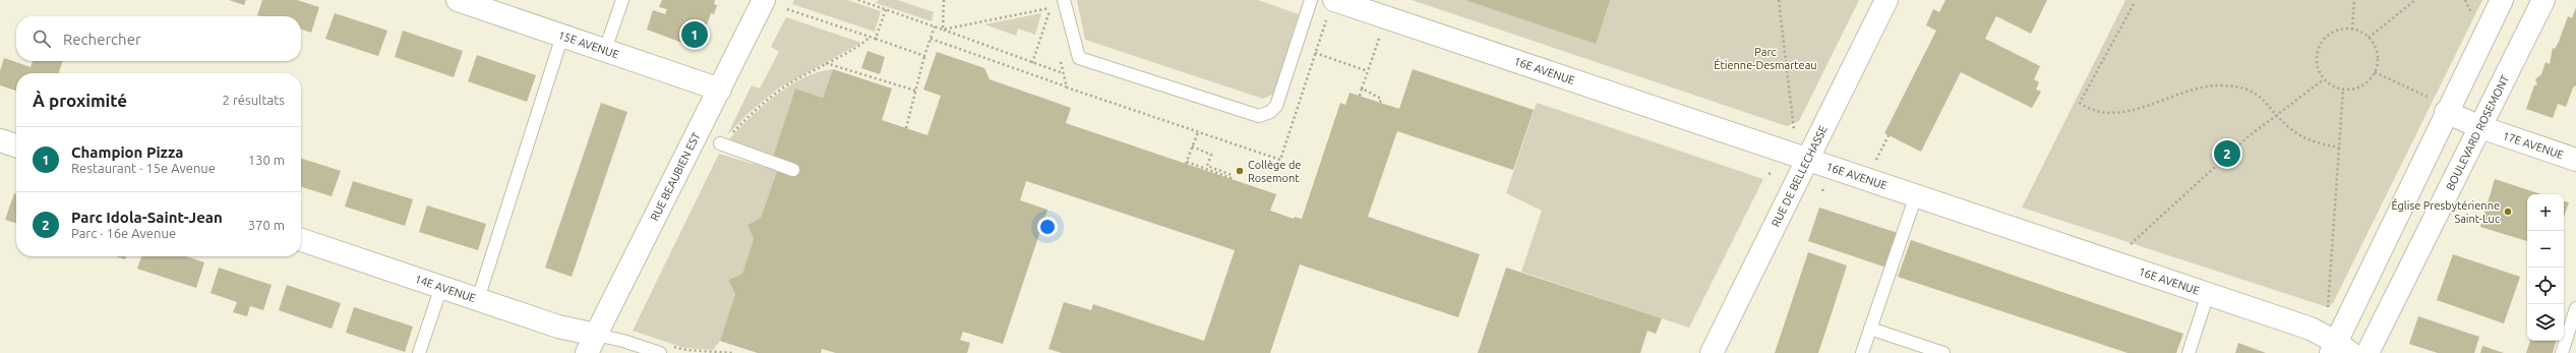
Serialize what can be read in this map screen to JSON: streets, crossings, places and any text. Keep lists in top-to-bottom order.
{
  "streets": {
    "street": [
      "15E AVENUE",
      "16E AVENUE",
      "BOULEVARD ROSEMONT",
      "17E AVENUE",
      "RUE BEAUBIEN EST",
      "RUE DE BELLECHASSE",
      "14E AVENUE"
    ]
  },
  "crossings": [
    ["15E AVENUE", "RUE BEAUBIEN EST"],
    ["16E AVENUE", "RUE DE BELLECHASSE"],
    ["BOULEVARD ROSEMONT", "17E AVENUE"],
    ["RUE BEAUBIEN EST", "14E AVENUE"]
  ],
  "parks": ["Parc Étienne-Desmarteau"],
  "places": ["Collège de Rosemont", "Église Presbytérienne Saint-Luc"],
  "page": {
    "search": "Rechercher",
    "pins": ["1", "2"],
    "heading": ["À proximité", "2 résultats"],
    "list": [
      {
        "mark": "1",
        "name": "Champion Pizza",
        "note": "Restaurant · 15e Avenue",
        "value": "130 m"
      },
      {
        "mark": "2",
        "name": "Parc Idola-Saint-Jean",
        "note": "Parc · 16e Avenue",
        "value": "370 m"
      }
    ],
    "map_buttons": ["+", "−"]
  }
}
